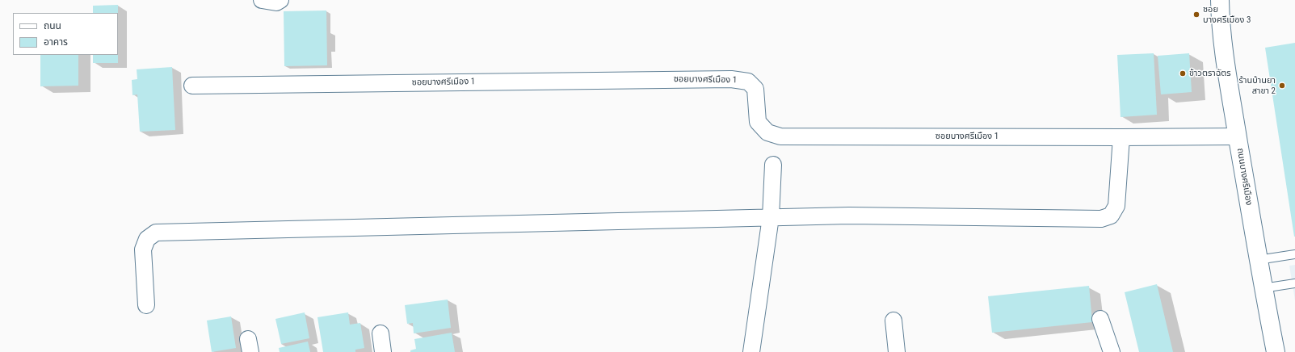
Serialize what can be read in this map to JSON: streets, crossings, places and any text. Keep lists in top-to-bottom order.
{
  "streets": {
    "street": ["ซอยบางศรีเมือง 1", "ถนนบางศรีเมือง"]
  },
  "crossings": [
    ["ซอยบางศรีเมือง 1", "ถนนบางศรีเมือง"]
  ],
  "places": ["ซอย บางศรีเมือง 3", "ข้าวตราฉัตร", "ร้านบ้านยา สาขา 2"],
  "legend": ["ถนน", "อาคาร"]
}
